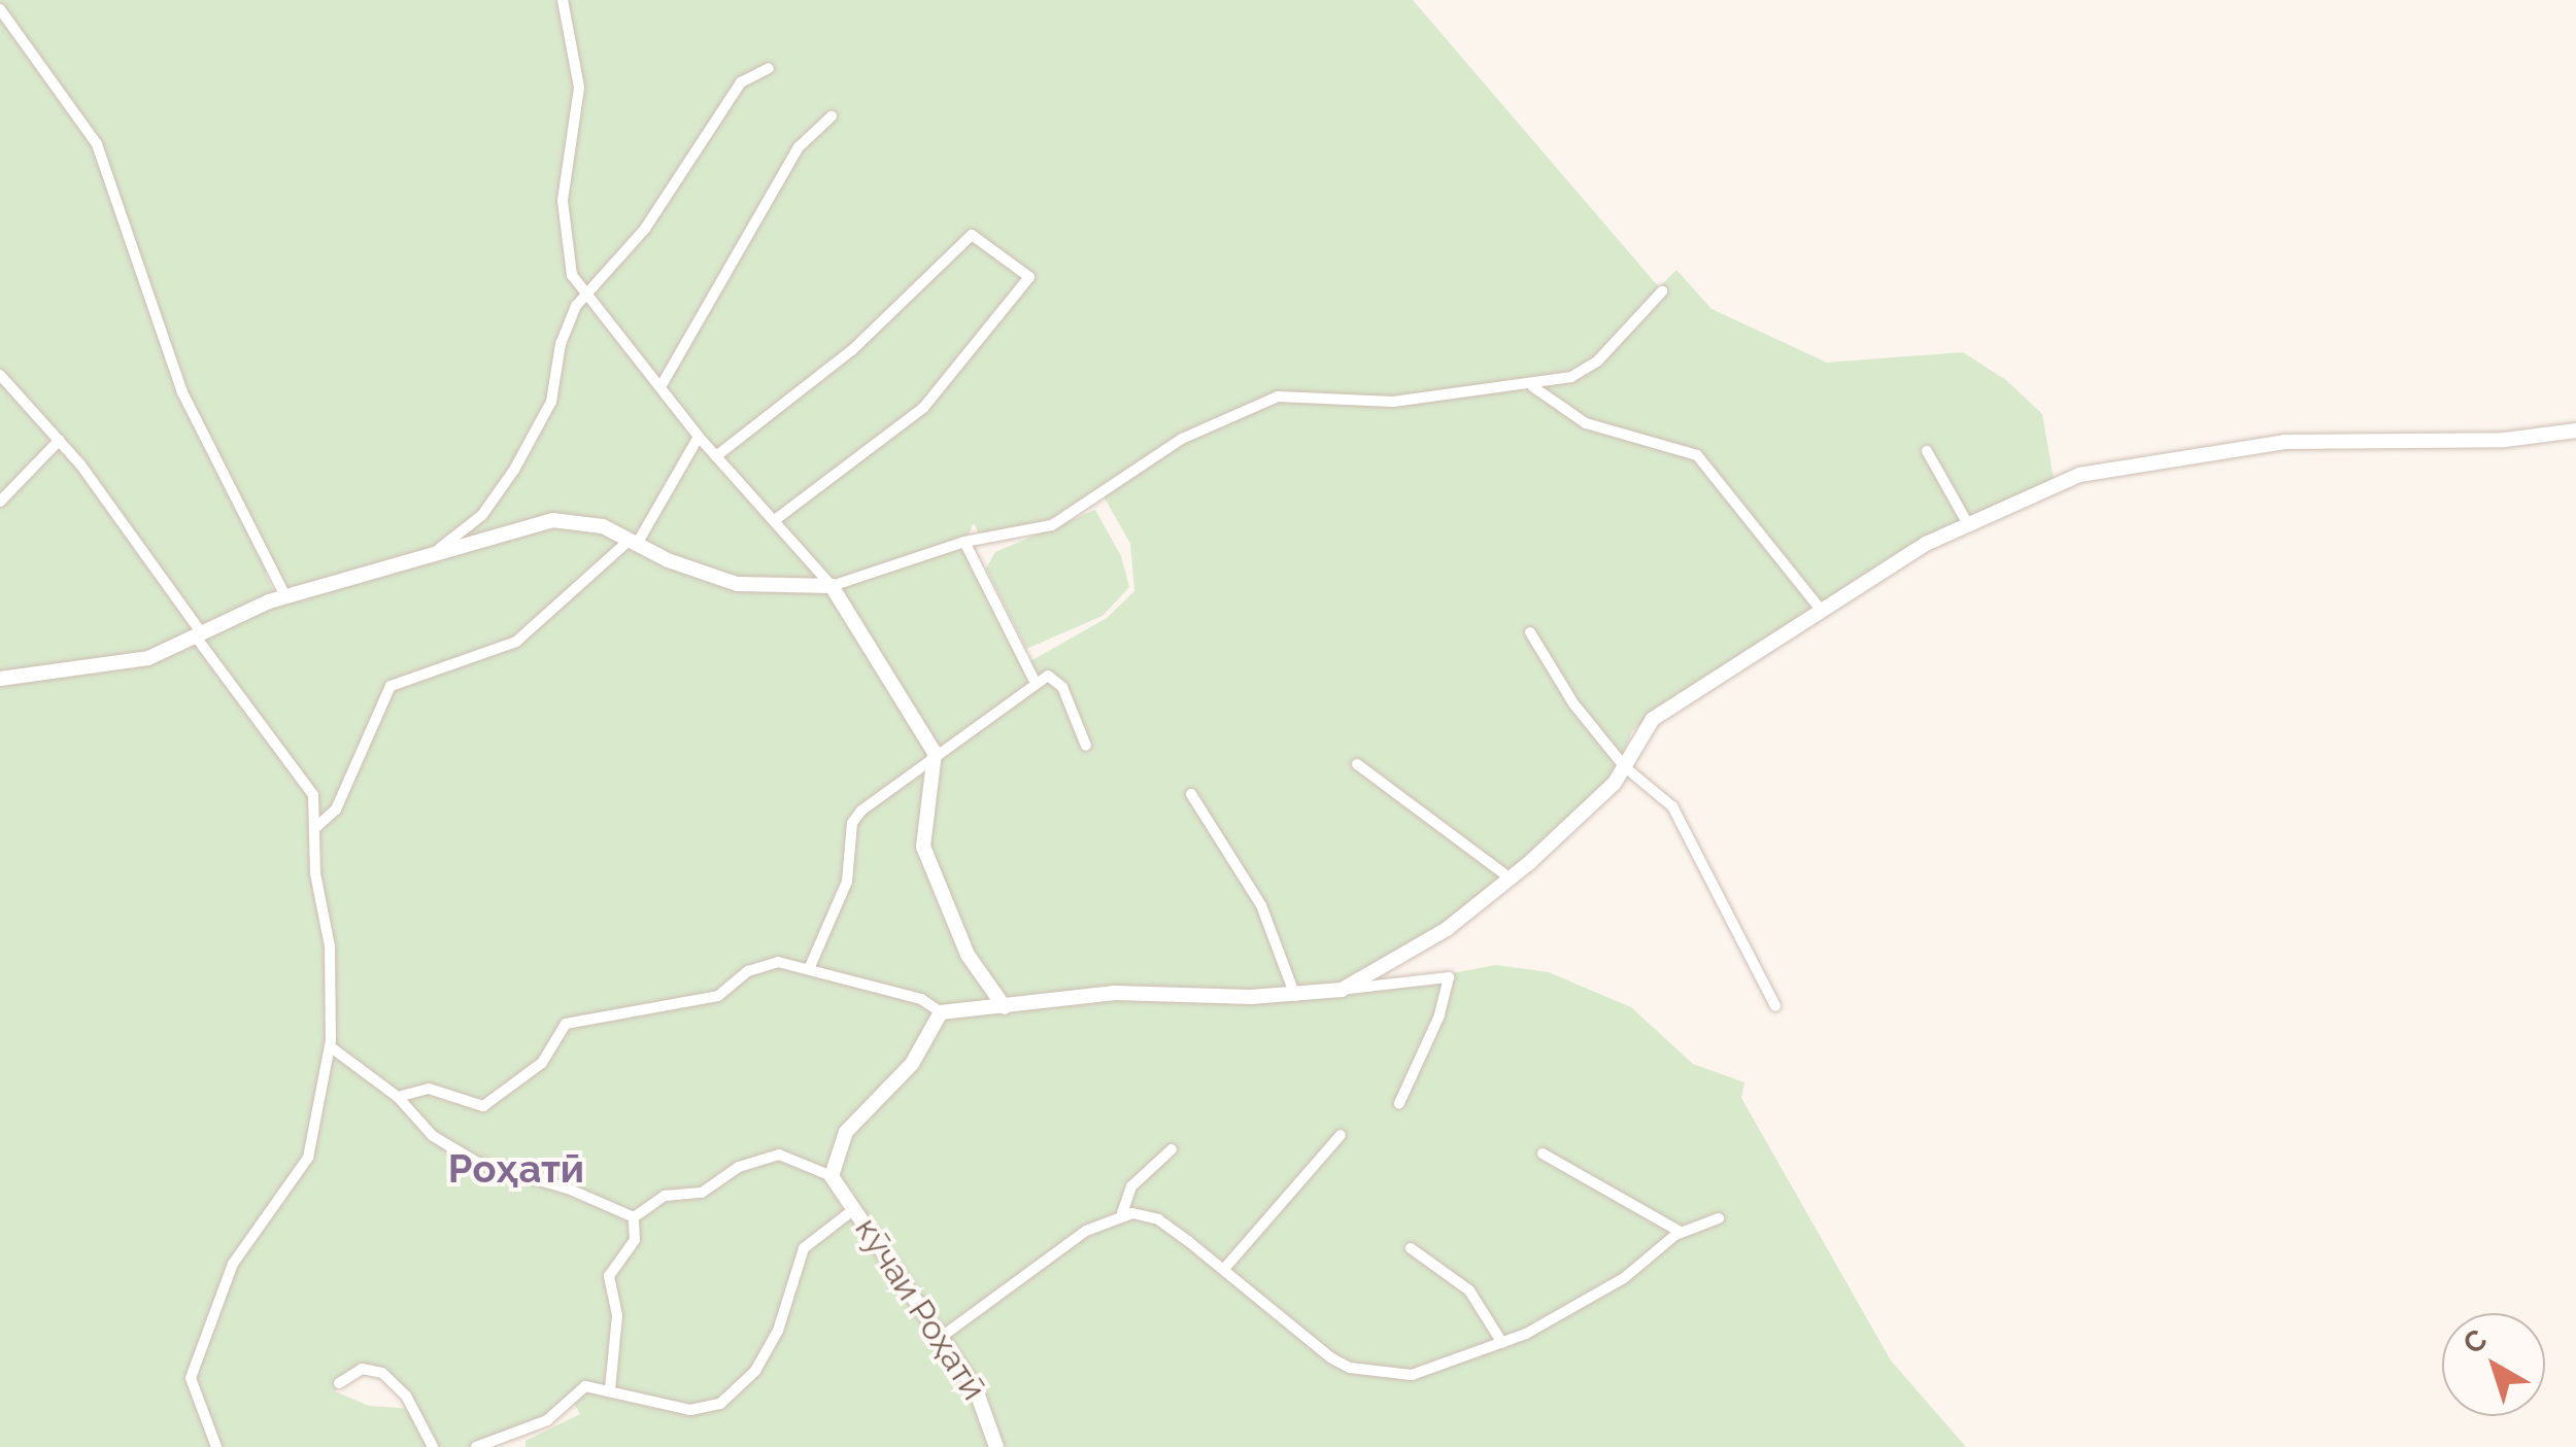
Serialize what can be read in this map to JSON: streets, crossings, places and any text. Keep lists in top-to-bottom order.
{
  "streets": {
    "street": ["кӯчаи Роҳатӣ"]
  },
  "districts": ["Роҳатӣ"],
  "north": "top left"
}
